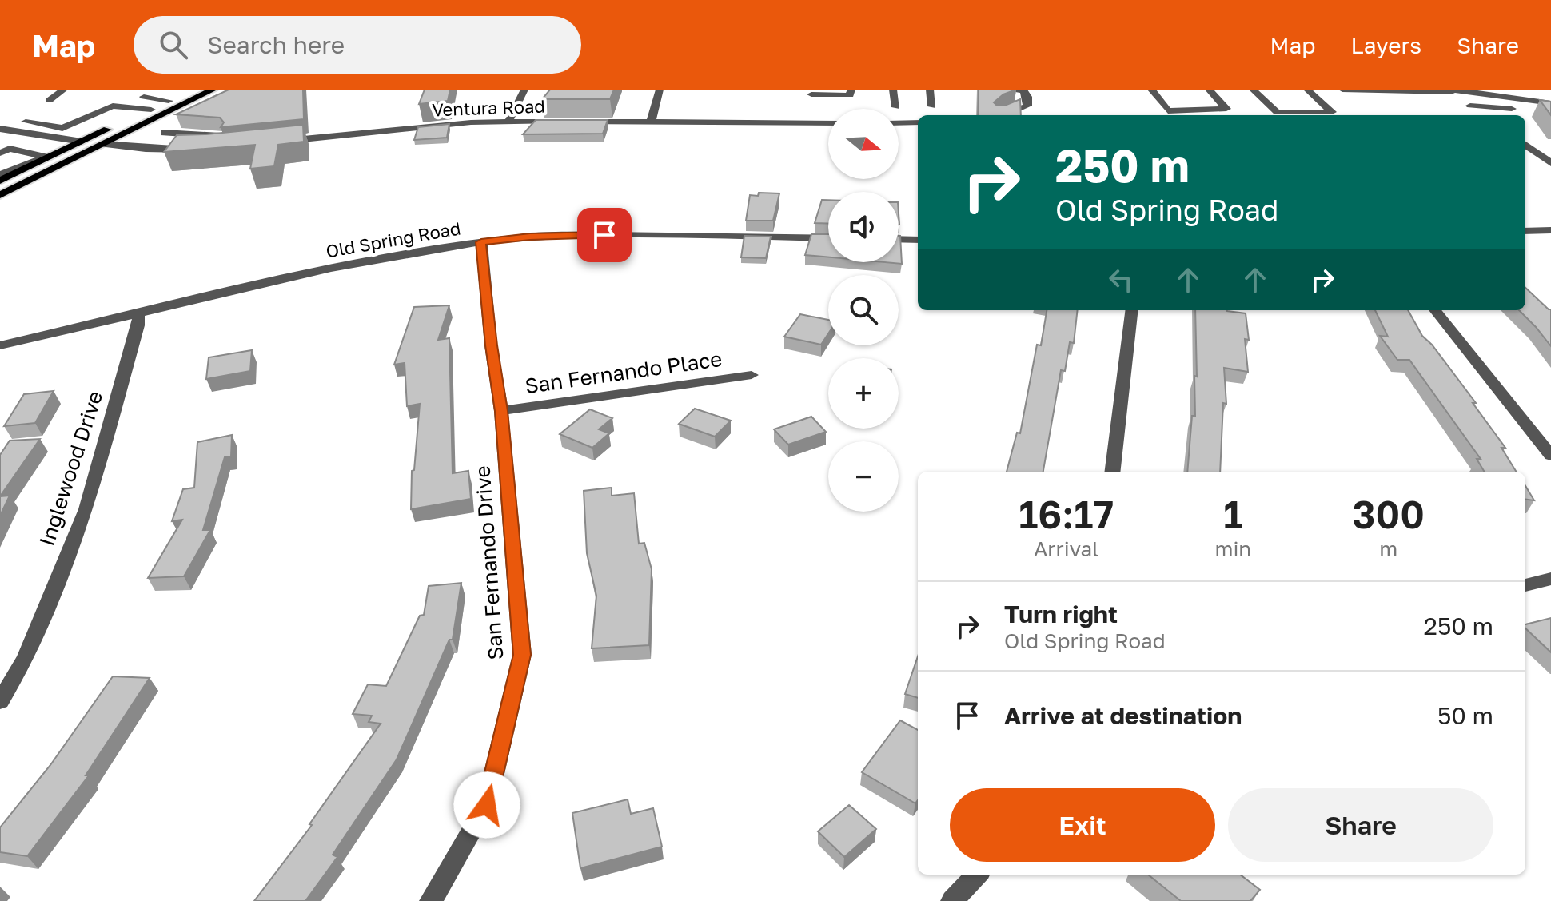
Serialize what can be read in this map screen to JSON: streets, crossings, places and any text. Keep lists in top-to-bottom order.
{
  "streets": {
    "street": [
      "Ventura Road",
      "Old Spring Road",
      "San Fernando Place",
      "Inglewood Drive",
      "San Fernando Drive"
    ]
  },
  "crossings": [
    ["Old Spring Road", "Inglewood Drive"],
    ["Old Spring Road", "San Fernando Drive"],
    ["San Fernando Place", "San Fernando Drive"]
  ],
  "north": "right",
  "page": {
    "header": "Map",
    "search": "Search here",
    "nav": ["Map", "Layers", "Share"],
    "map_buttons": ["+", "−"],
    "turn": ["250 m", "Old Spring Road"],
    "eta": [
      "16:17",
      "Arrival",
      "1",
      "min",
      "300",
      "m"
    ],
    "list": [
      {
        "name": "Turn right",
        "note": "Old Spring Road",
        "value": "250 m"
      },
      {
        "name": "Arrive at destination",
        "value": "50 m"
      }
    ],
    "buttons": ["Exit", "Share"]
  }
}
